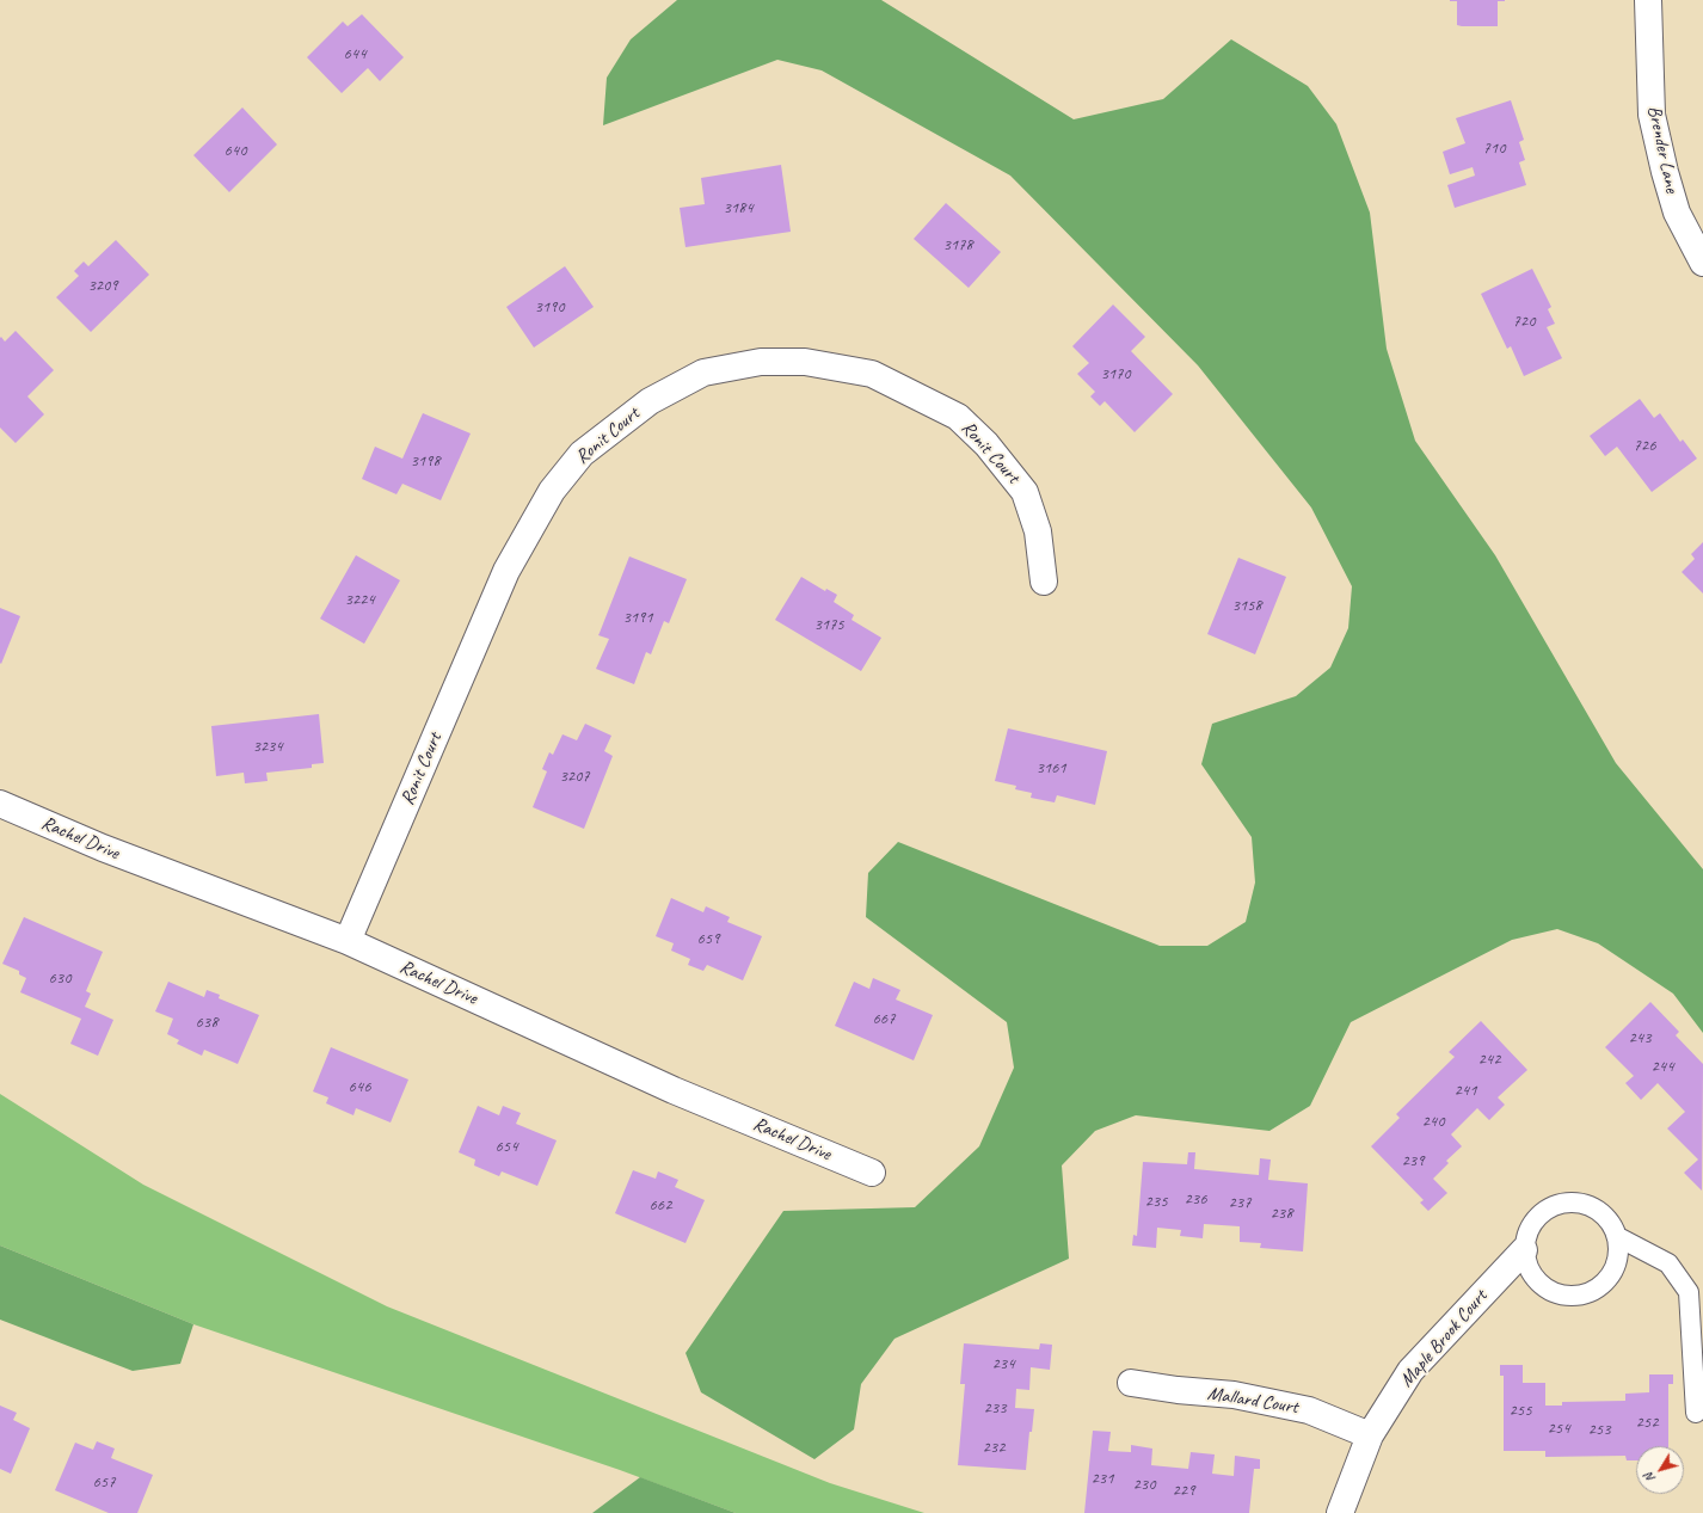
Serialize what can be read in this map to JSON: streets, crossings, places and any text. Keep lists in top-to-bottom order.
{
  "streets": {
    "street": [
      "Brender Lane",
      "Ronit Court",
      "Rachel Drive",
      "Maple Brook Court",
      "Mallard Court"
    ]
  },
  "crossings": [
    ["Ronit Court", "Rachel Drive"],
    ["Maple Brook Court", "Mallard Court"]
  ],
  "house_numbers": [
    "644",
    "710",
    "640",
    "3184",
    "3178",
    "3209",
    "3190",
    "720",
    "3170",
    "726",
    "3198",
    "3224",
    "3158",
    "3191",
    "3175",
    "3234",
    "3161",
    "3207",
    "659",
    "630",
    "667",
    "638",
    "243",
    "242",
    "244",
    "646",
    "241",
    "240",
    "654",
    "239",
    "236",
    "235",
    "237",
    "662",
    "238",
    "234",
    "233",
    "255",
    "252",
    "254",
    "253",
    "232",
    "231",
    "657",
    "230",
    "229"
  ],
  "north": "bottom left"
}
